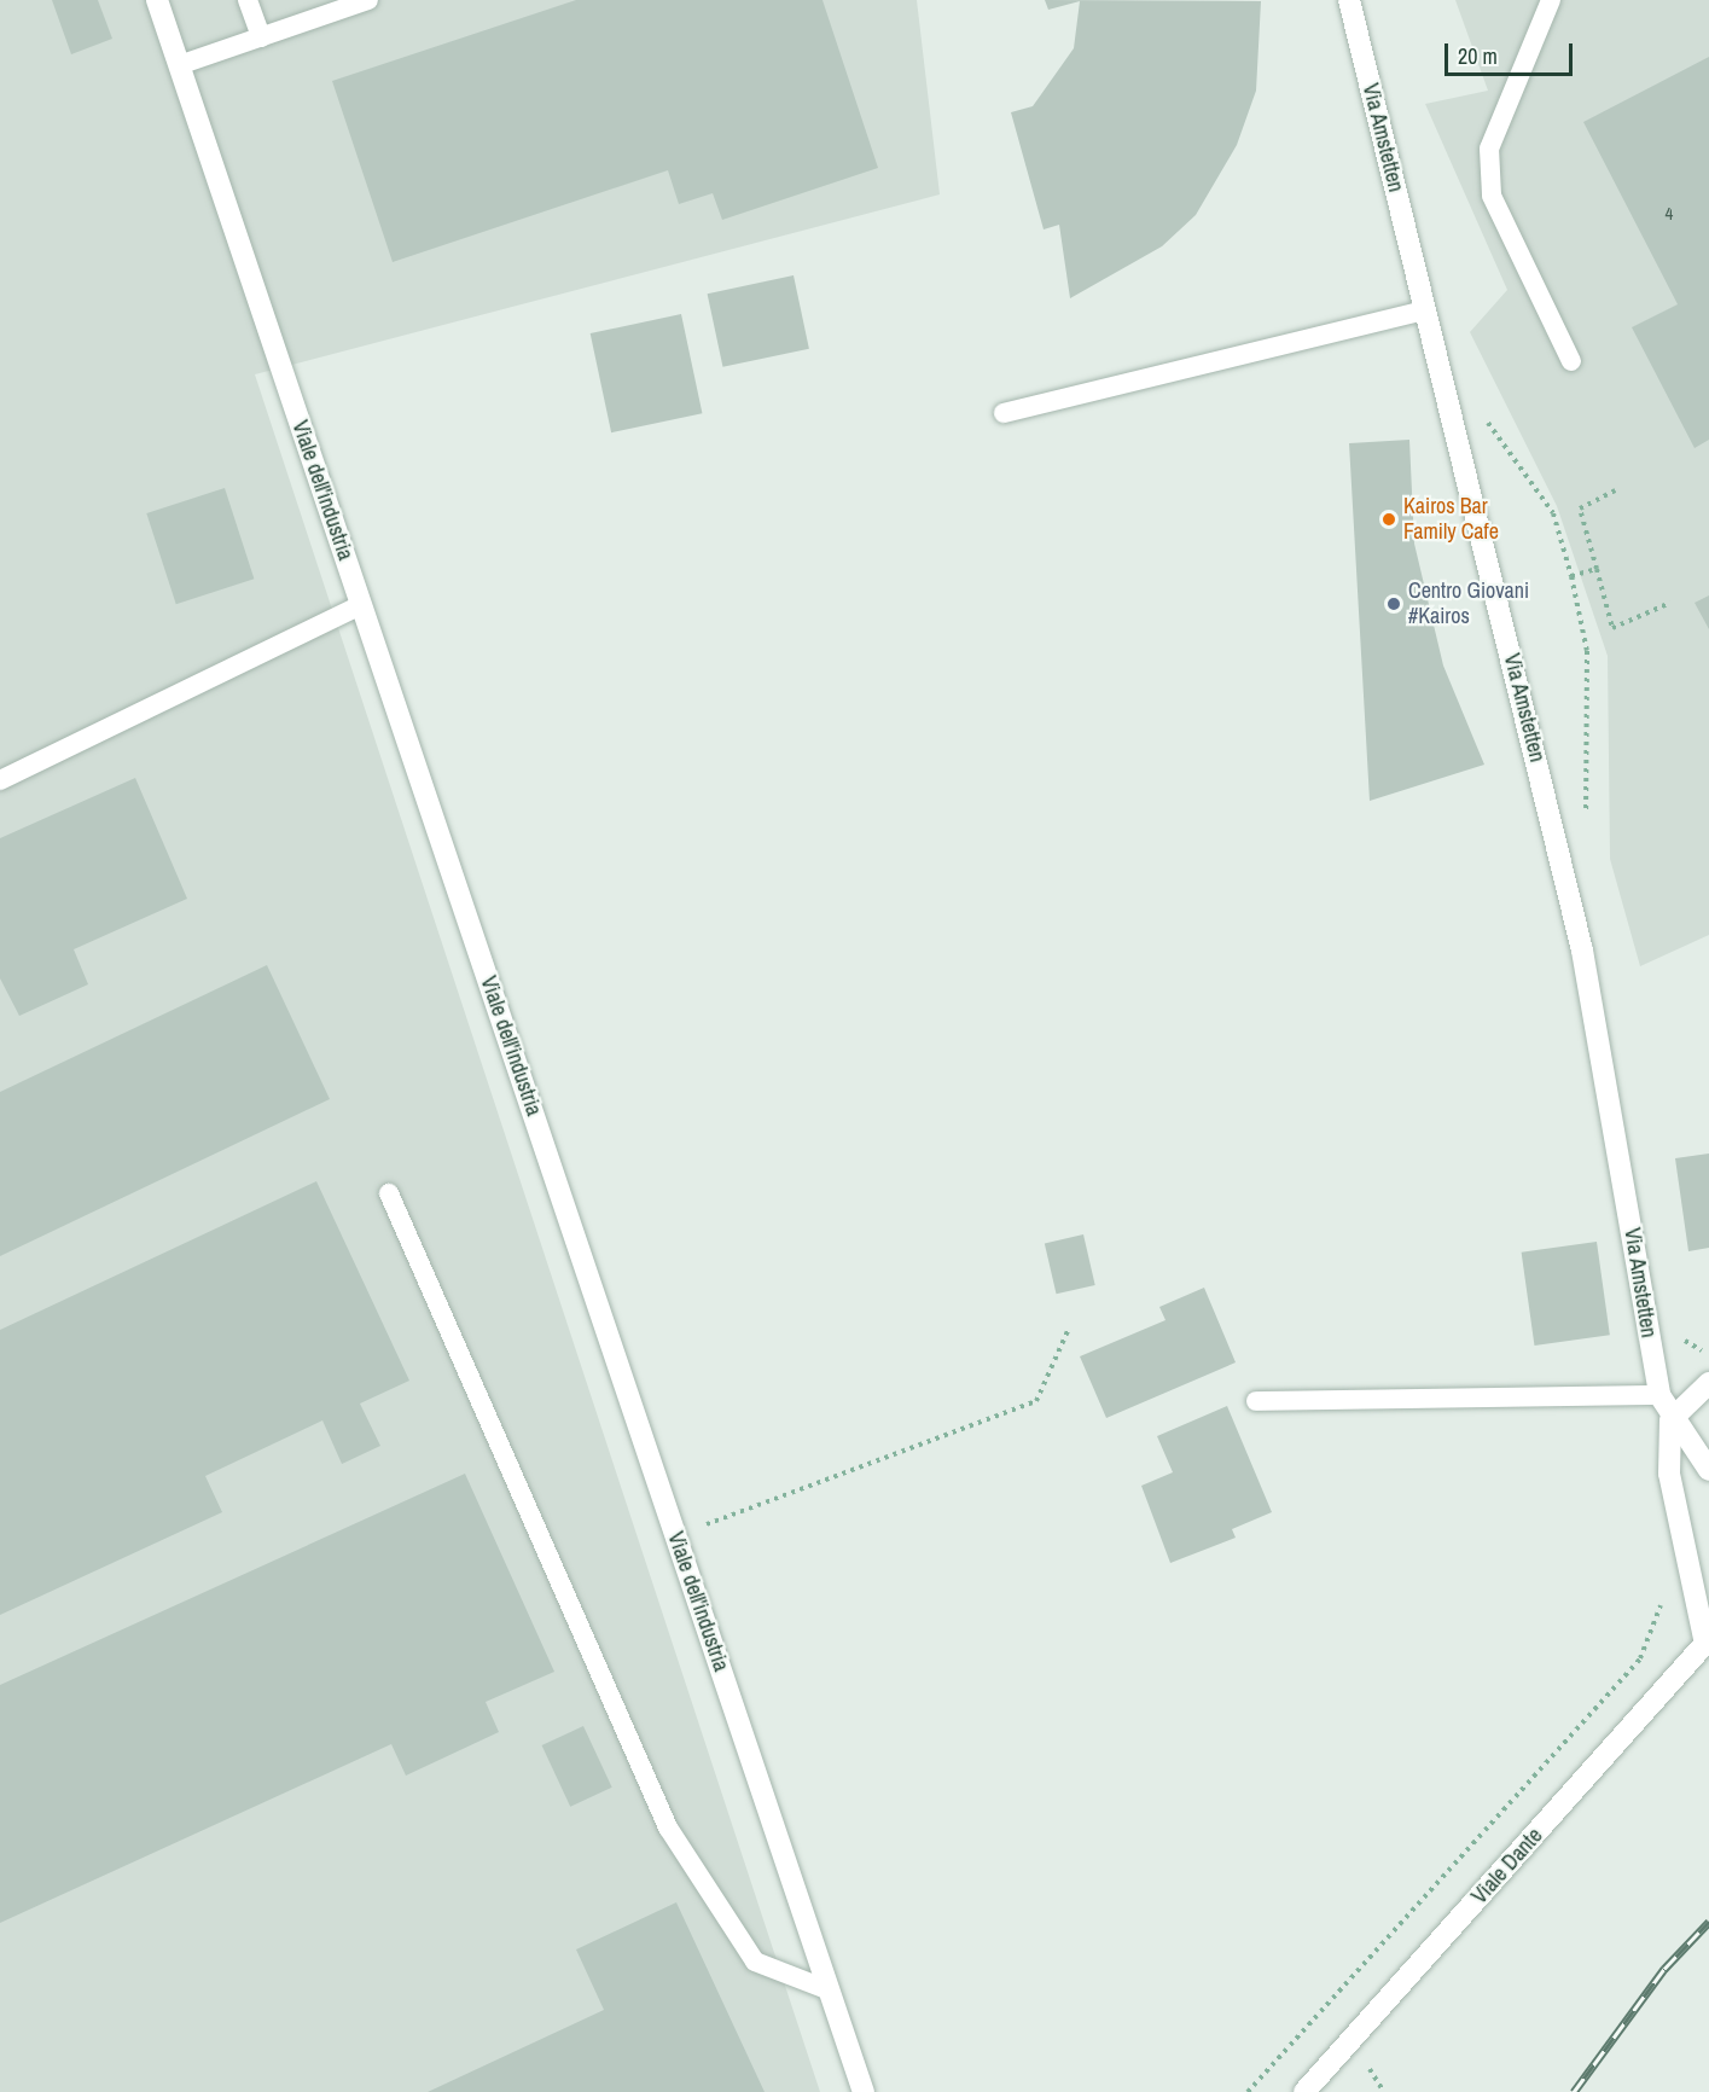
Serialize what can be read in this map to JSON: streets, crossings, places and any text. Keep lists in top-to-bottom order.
{
  "streets": {
    "street": ["Via Amstetten", "Viale dell'industria", "Viale Dante"]
  },
  "crossings": [
    ["Via Amstetten", "Viale Dante"]
  ],
  "places": ["Kairos Bar Family Cafe", "Centro Giovani #Kairos"],
  "house_numbers": ["4"],
  "scale_bar": "20 m"
}
